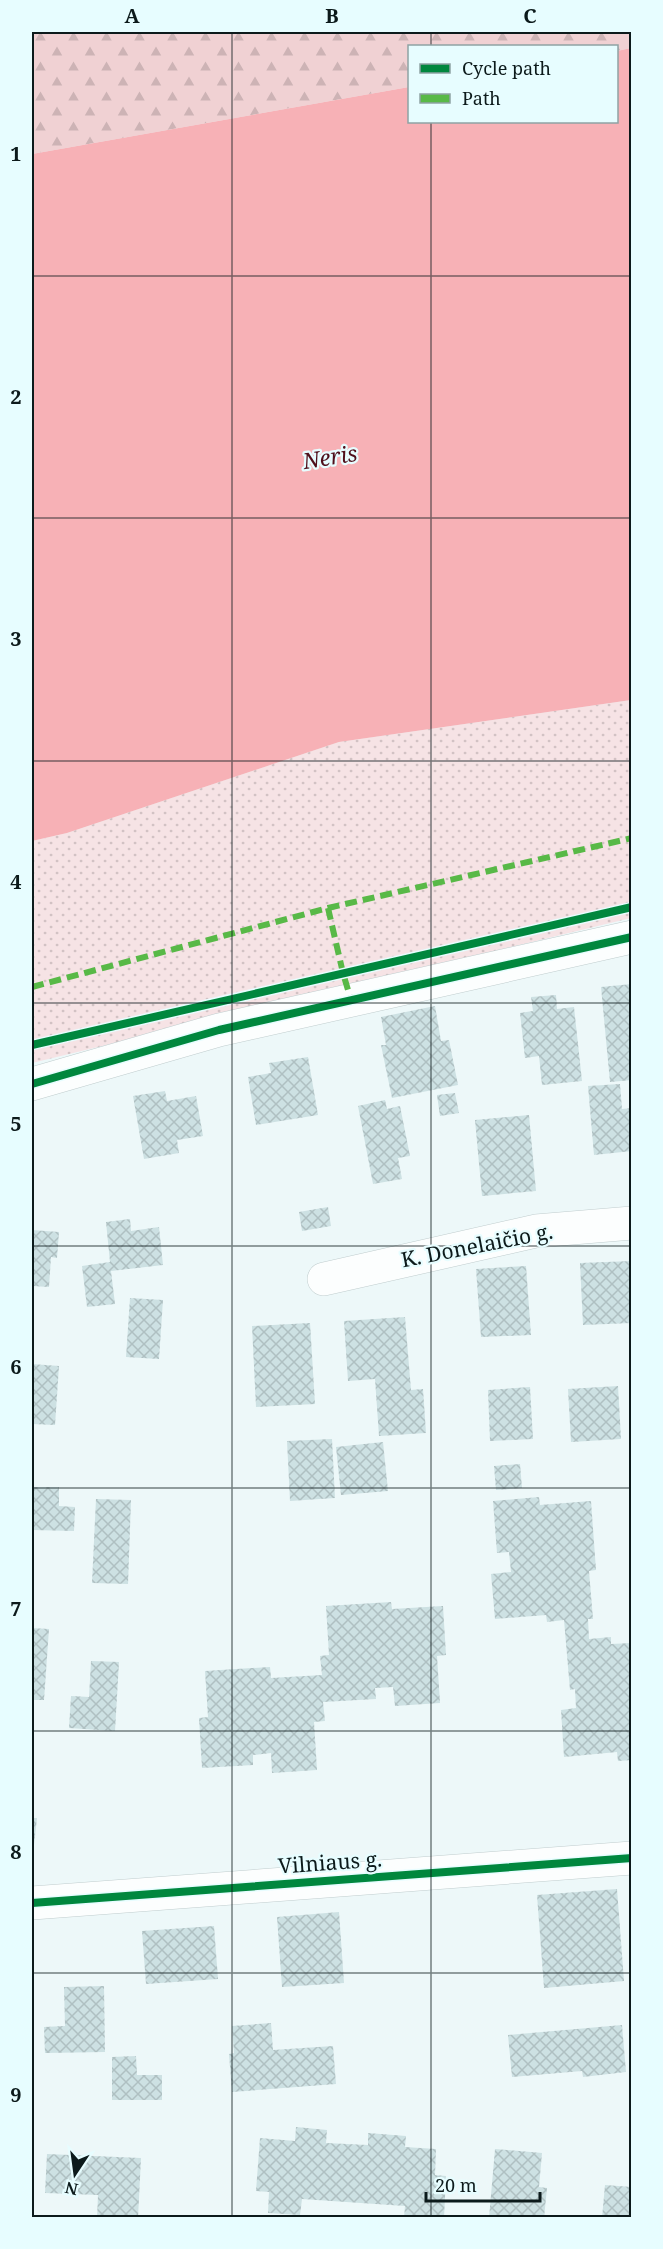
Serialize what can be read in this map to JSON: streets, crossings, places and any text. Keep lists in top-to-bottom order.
{
  "streets": {
    "street": ["K. Donelaičio g.", "Vilniaus g."]
  },
  "water": ["Neris"],
  "legend": ["Cycle path", "Path"],
  "scale_bar": "20 m",
  "north": "bottom",
  "grid": {
    "columns": ["A", "B", "C"],
    "rows": [
      "1",
      "2",
      "3",
      "4",
      "5",
      "6",
      "7",
      "8",
      "9"
    ]
  }
}
